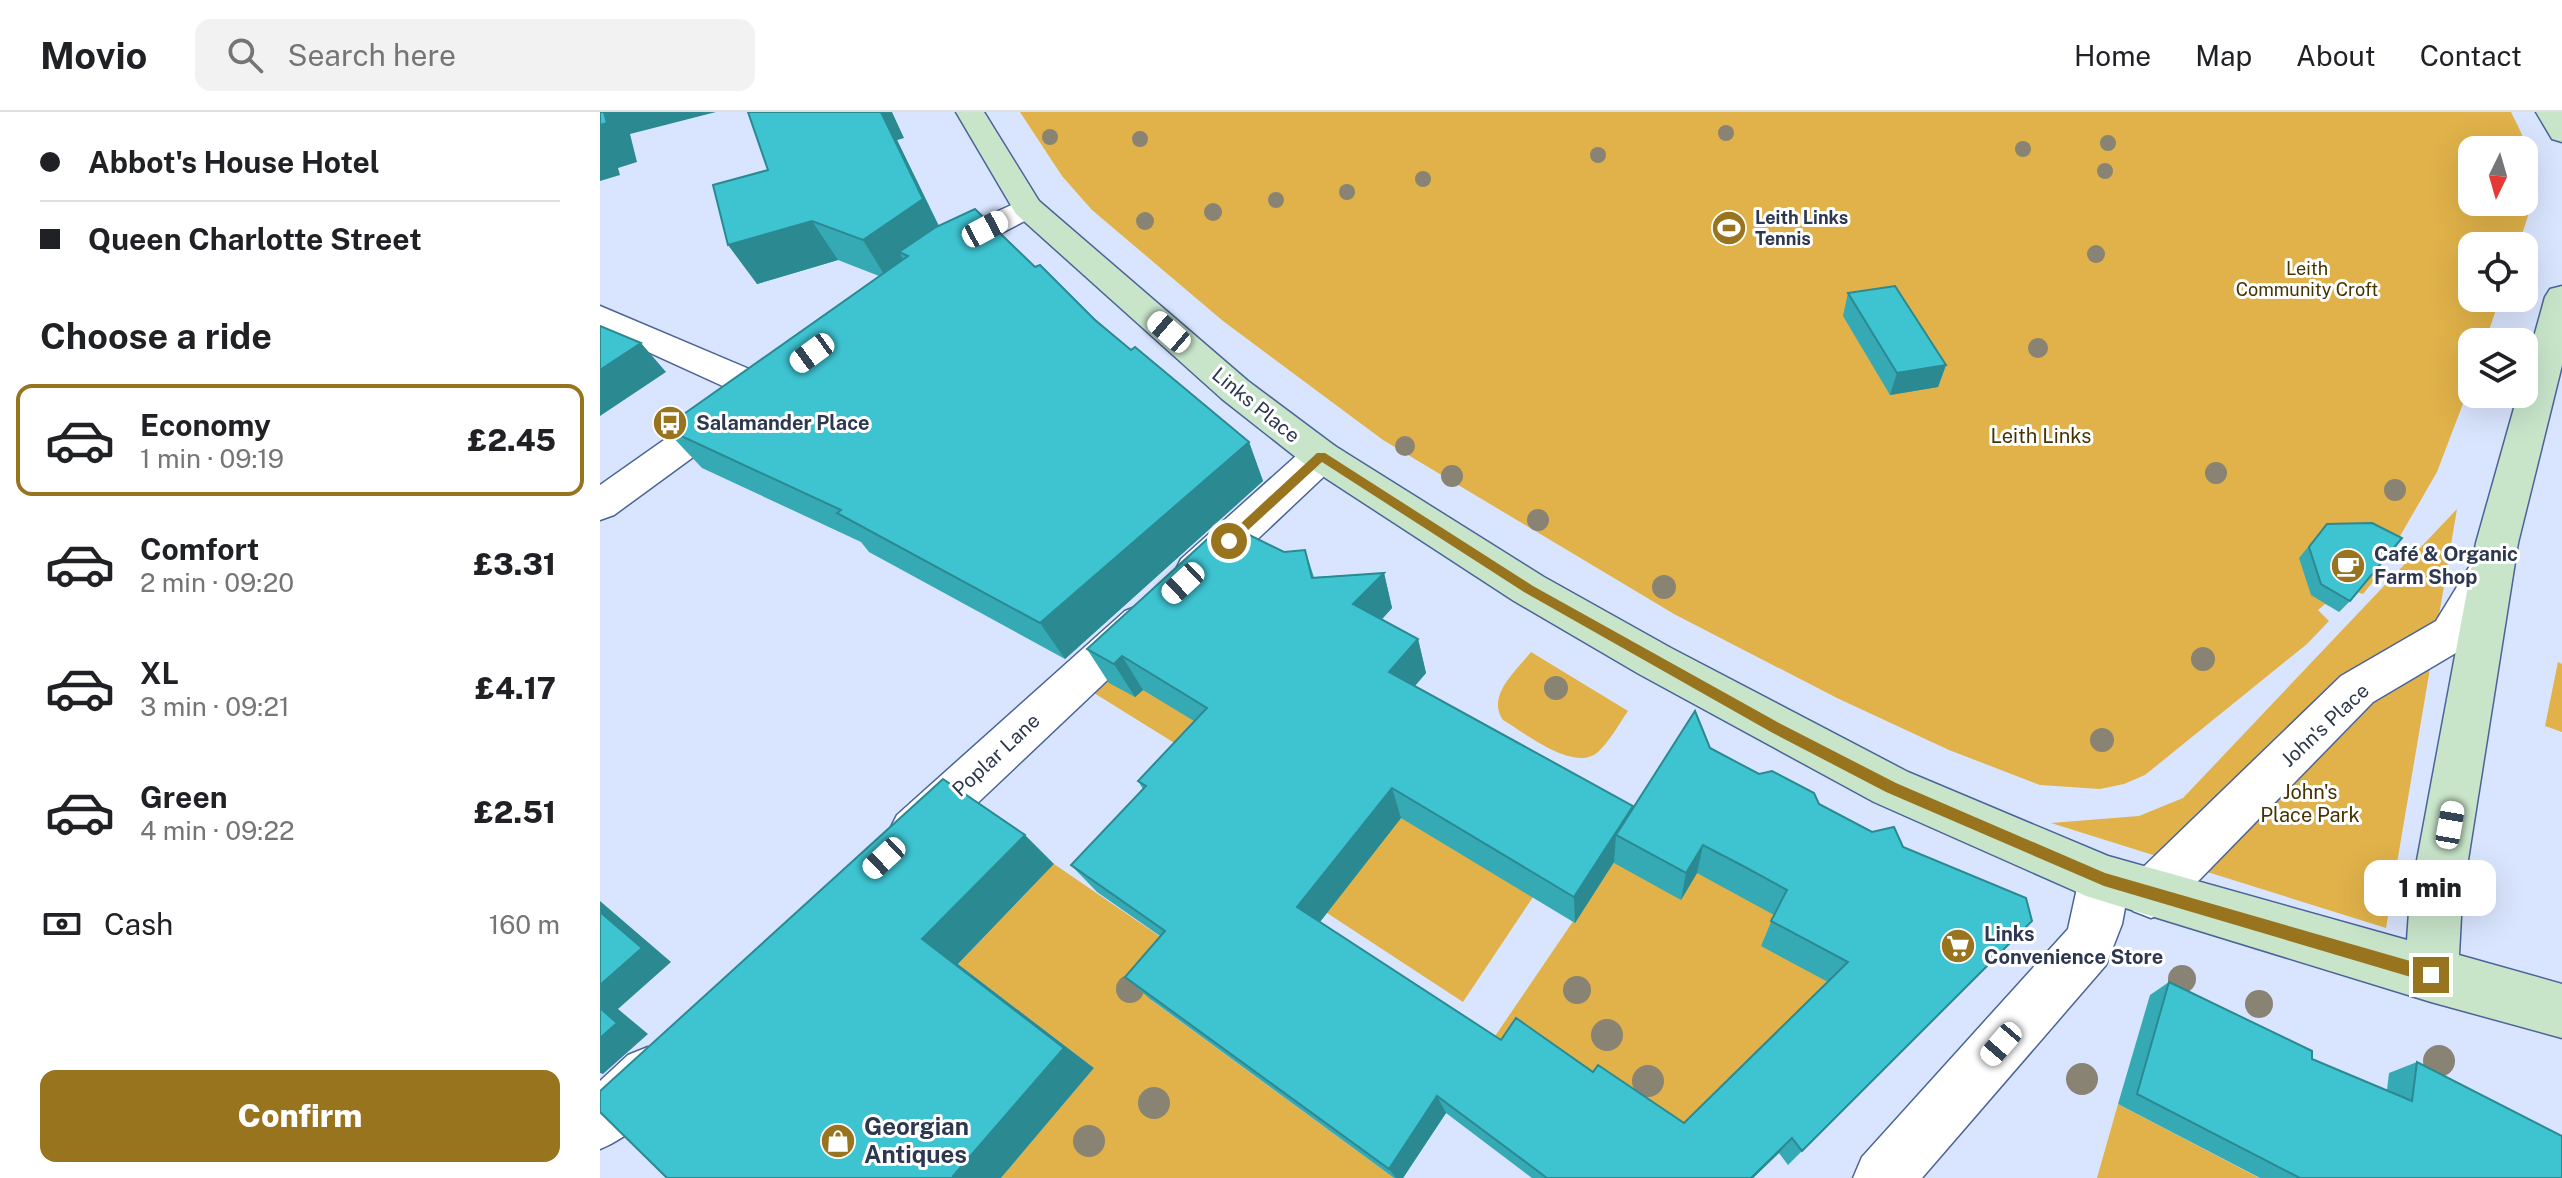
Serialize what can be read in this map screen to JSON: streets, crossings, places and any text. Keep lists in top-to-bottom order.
{
  "streets": {
    "street": ["Links Place", "John's Place", "Poplar Lane"]
  },
  "crossings": [
    ["Links Place", "John's Place"],
    ["Links Place", "Poplar Lane"]
  ],
  "parks": ["Leith Community Croft", "Leith Links", "John's Place Park"],
  "places": {
    "sports": ["Leith Links Tennis"],
    "bus stop": ["Salamander Place"],
    "cafe": ["Café & Organic Farm Shop"],
    "supermarket": ["Links Convenience Store"],
    "shop": ["Georgian Antiques"]
  },
  "north": "bottom",
  "page": {
    "header": "Movio",
    "search": "Search here",
    "nav": [
      "Home",
      "Map",
      "About",
      "Contact"
    ],
    "banner": ["Abbot's House Hotel", "Queen Charlotte Street"],
    "heading": "Choose a ride",
    "list": [
      {
        "name": "Economy",
        "note": "1 min · 09:19",
        "value": "£2.45"
      },
      {
        "name": "Comfort",
        "note": "2 min · 09:20",
        "value": "£3.31"
      },
      {
        "name": "XL",
        "note": "3 min · 09:21",
        "value": "£4.17"
      },
      {
        "name": "Green",
        "note": "4 min · 09:22",
        "value": "£2.51"
      }
    ],
    "bubble": "1 min",
    "pay": ["Cash", "160 m"],
    "buttons": "Confirm"
  }
}
